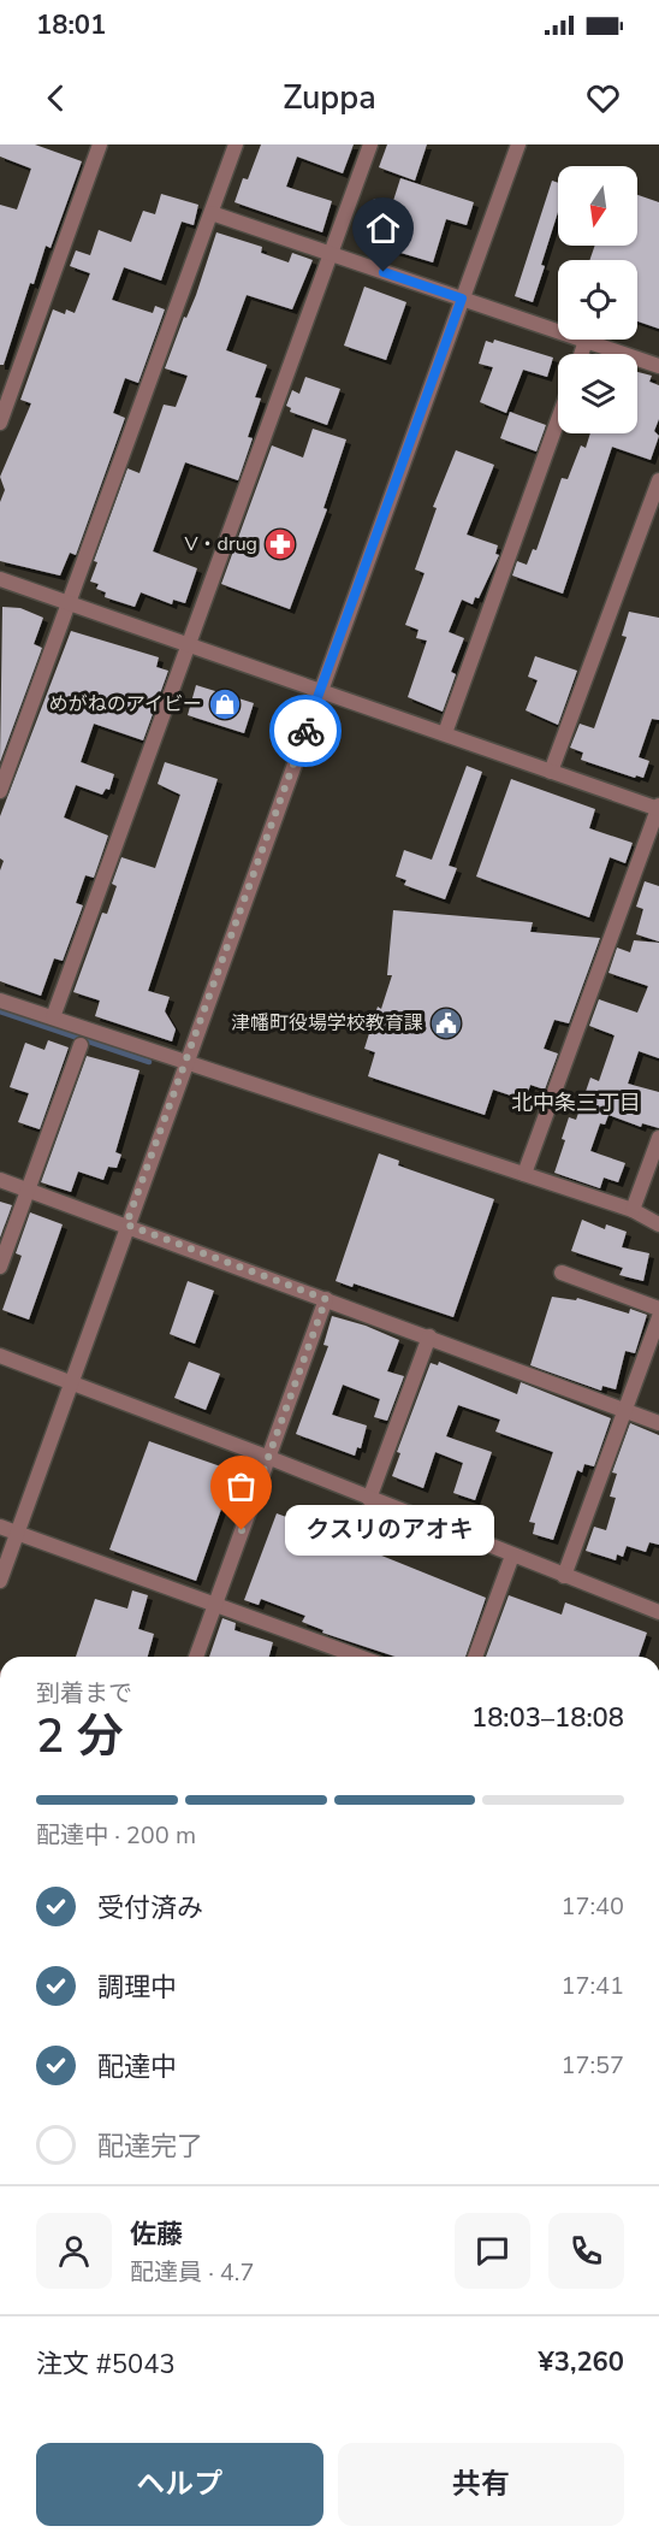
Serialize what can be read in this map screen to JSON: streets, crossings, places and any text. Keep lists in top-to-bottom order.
{
  "districts": ["北中条三丁目"],
  "places": {
    "pharmacy": ["V・drug"],
    "shop": ["めがねのアイビー"],
    "public building": ["津幡町役場学校教育課"],
    "other": ["クスリのアオキ"]
  },
  "north": "bottom",
  "page": {
    "status": "18:01",
    "header": "Zuppa",
    "bubble": "クスリのアオキ",
    "heading": ["2 分", "到着まで", "18:03–18:08"],
    "panel": [
      "佐藤",
      "配達員 · 4.7",
      "注文 #5043",
      "¥3,260"
    ],
    "bar": "配達中 · 200 m",
    "list": [
      ["受付済み", "17:40"],
      ["調理中", "17:41"],
      ["配達中", "17:57"],
      "配達完了"
    ],
    "buttons": ["ヘルプ", "共有"]
  }
}
